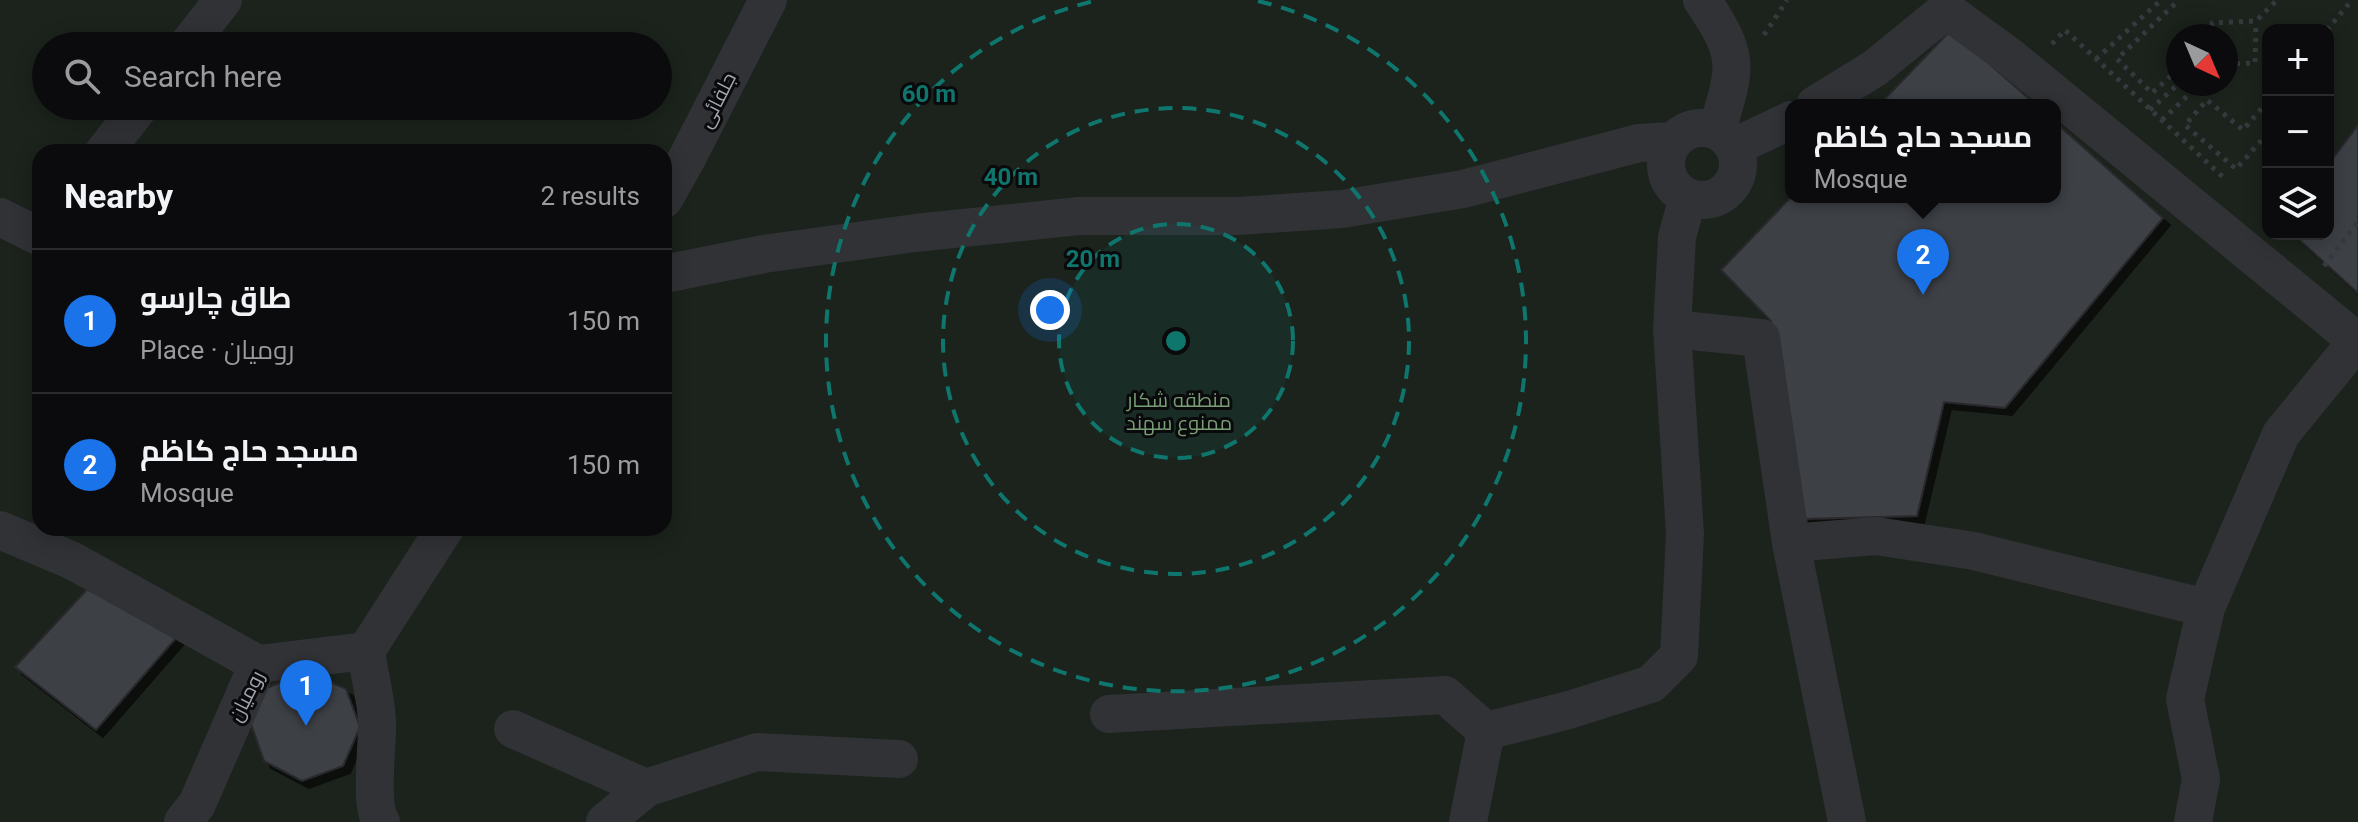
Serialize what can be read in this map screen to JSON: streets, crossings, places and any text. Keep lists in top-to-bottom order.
{
  "streets": {
    "street": ["جلفائی", "رومیان"]
  },
  "parks": ["منطقه شکار ممنوع سهند"],
  "north": "bottom right",
  "page": {
    "map_buttons": ["+", "−"],
    "search": "Search here",
    "popup": ["مسجد حاج کاظم", "Mosque"],
    "heading": ["Nearby", "2 results"],
    "pins": ["2", "1"],
    "list": [
      {
        "mark": "1",
        "name": "طاق چارسو",
        "note": "Place · رومیان",
        "value": "150 m"
      },
      {
        "mark": "2",
        "name": "مسجد حاج کاظم",
        "note": "Mosque",
        "value": "150 m"
      }
    ]
  },
  "rings": ["60 m", "40 m", "20 m"]
}
